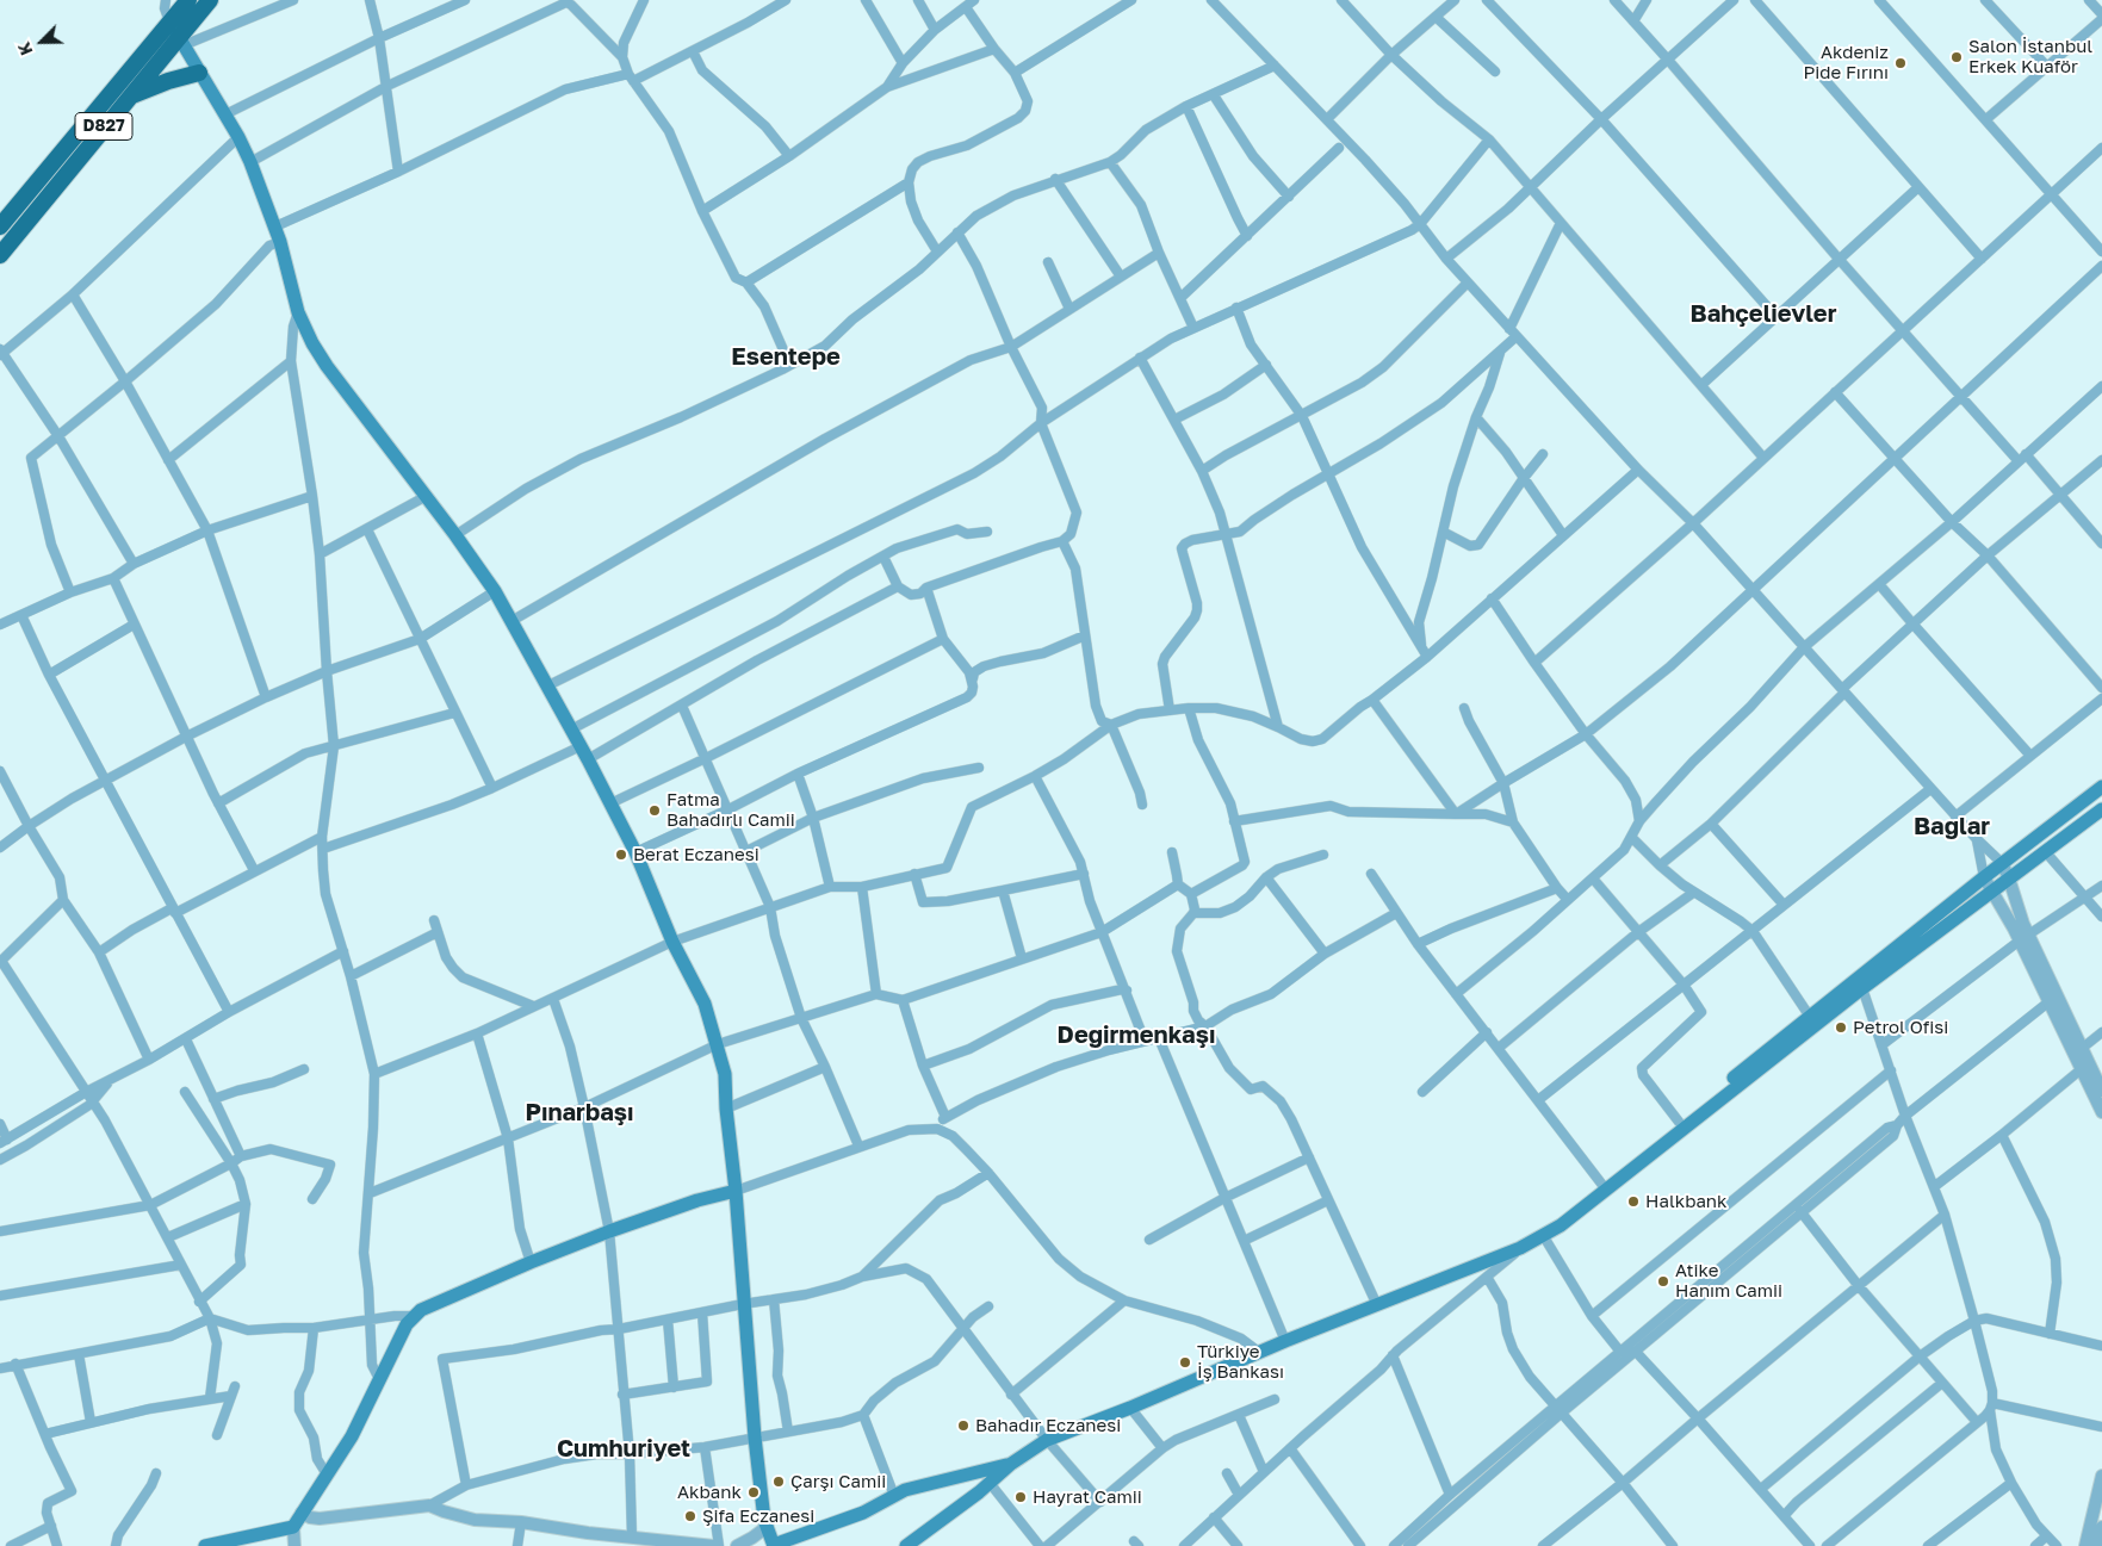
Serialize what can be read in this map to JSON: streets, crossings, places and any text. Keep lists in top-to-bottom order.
{
  "streets": {
    "highway": ["D827"]
  },
  "districts": [
    "Bahçelievler",
    "Esentepe",
    "Bağlar",
    "Değirmenkaşı",
    "Pınarbaşı",
    "Cumhuriyet"
  ],
  "places": [
    "Salon İstanbul Erkek Kuaför",
    "Akdeniz Pide Fırını",
    "Fatma Bahadırlı Camii",
    "Berat Eczanesi",
    "Petrol Ofisi",
    "Halkbank",
    "Atike Hanım Camii",
    "Türkiye İş Bankası",
    "Bahadır Eczanesi",
    "Çarşı Camii",
    "Akbank",
    "Hayrat Camii",
    "Şifa Eczanesi"
  ],
  "north": "bottom left"
}
